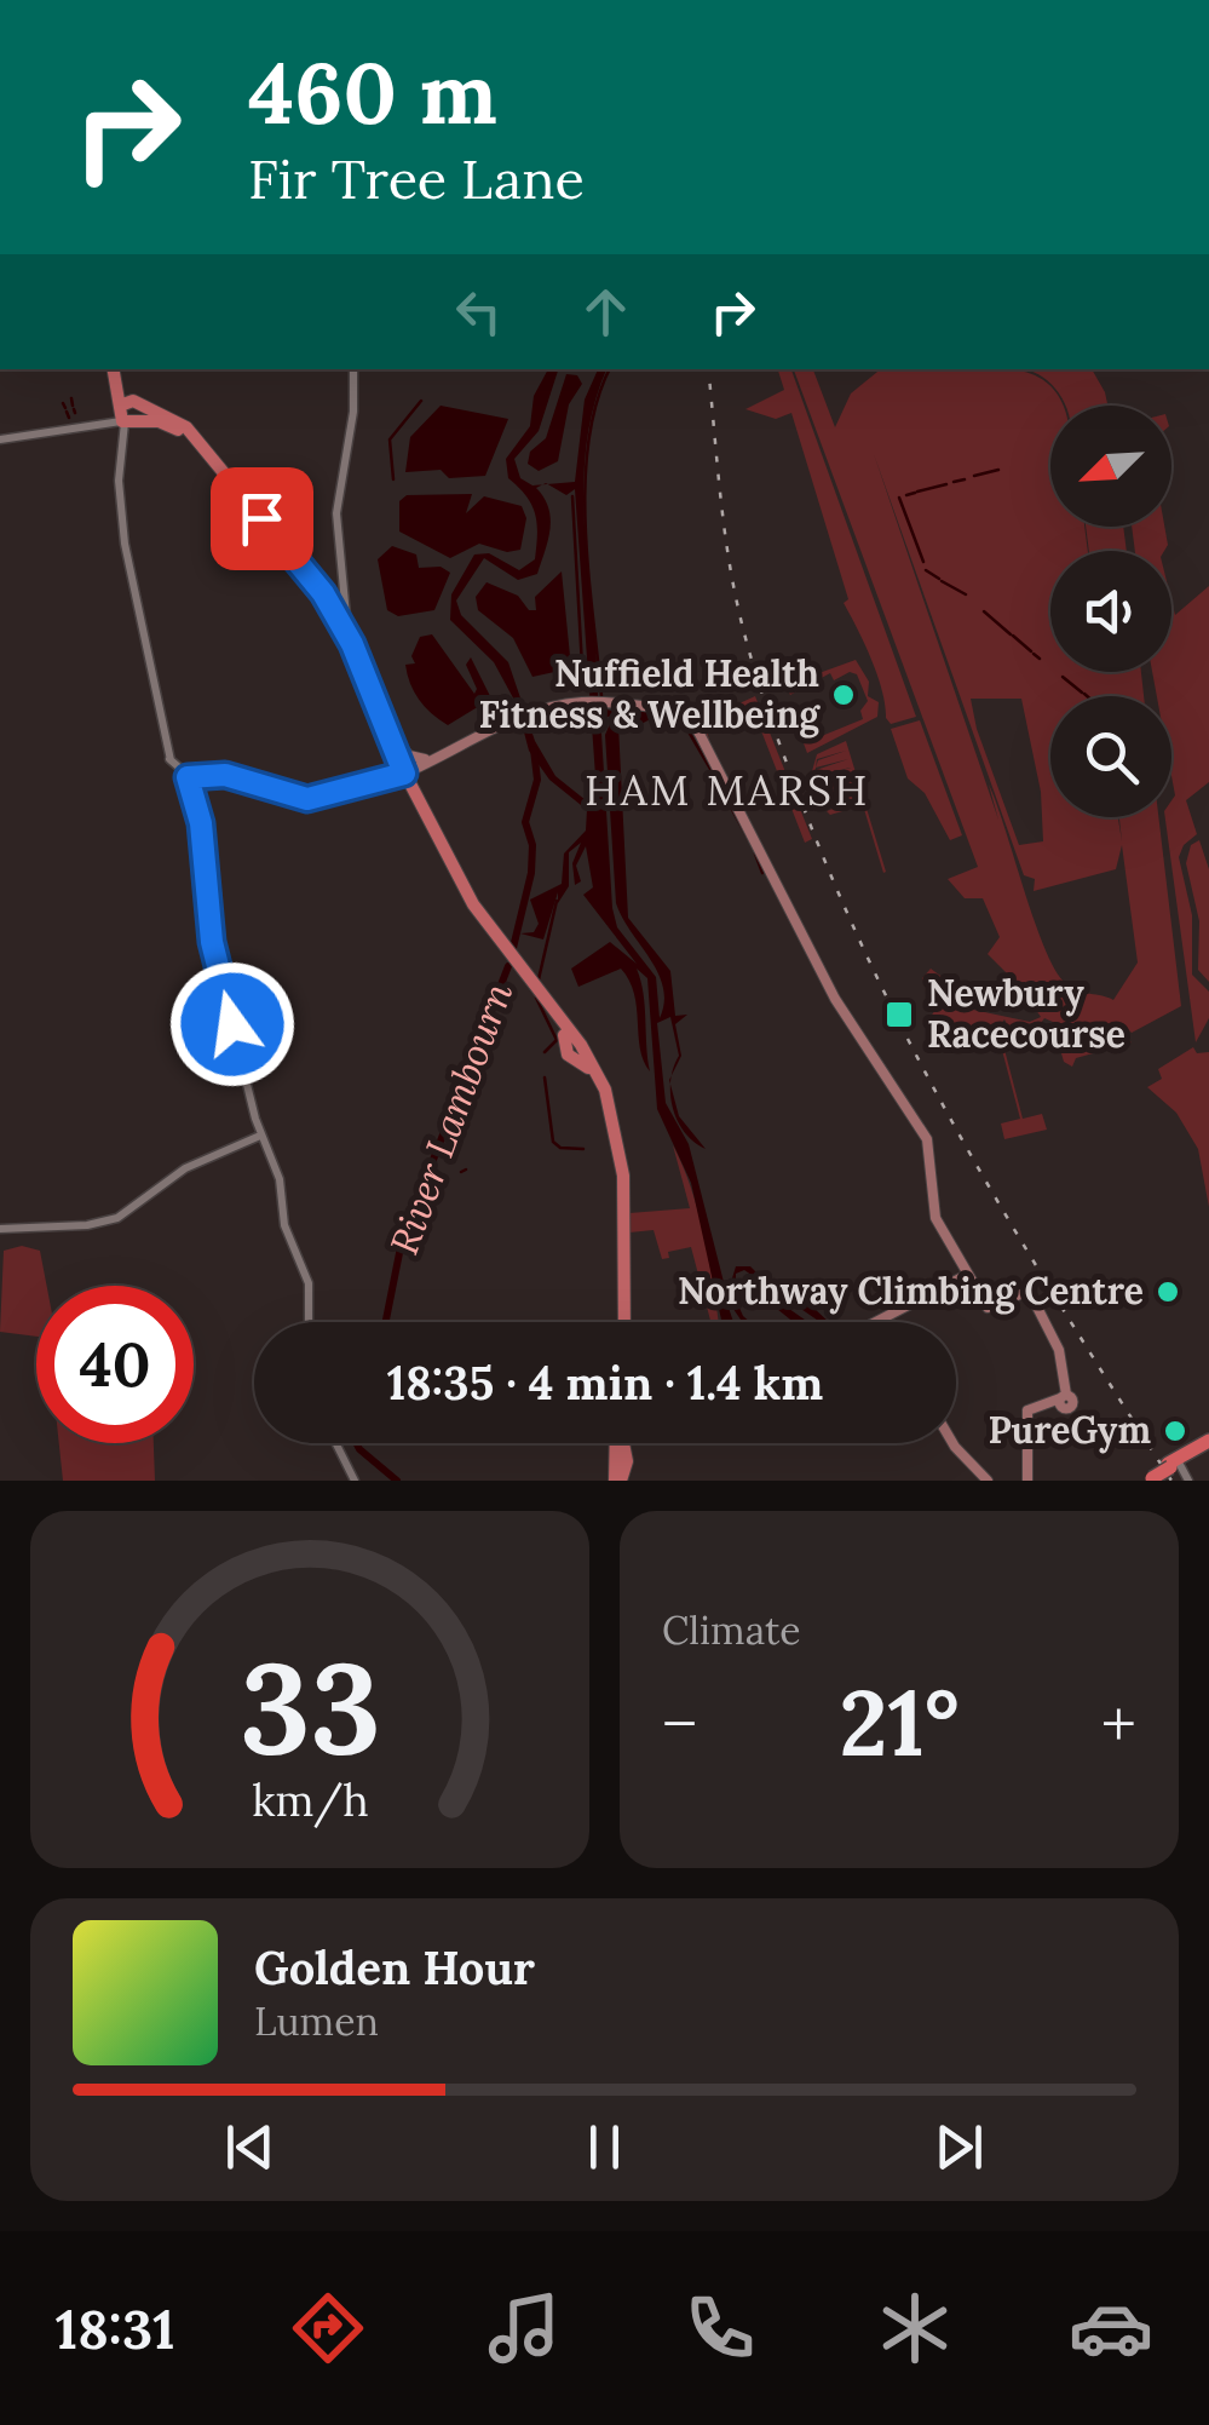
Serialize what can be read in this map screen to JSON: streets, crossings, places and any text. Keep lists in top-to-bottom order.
{
  "districts": ["HAM MARSH"],
  "water": ["River Lambourn"],
  "places": {
    "other": ["Nuffield Health Fitness & Wellbeing", "Northway Climbing Centre", "PureGym"],
    "transit": ["Newbury Racecourse"]
  },
  "north": "bottom left",
  "page": {
    "turn": ["460 m", "Fir Tree Lane"],
    "limit": "40",
    "trip": "18:35 · 4 min · 1.4 km",
    "tile": "Climate",
    "heat": ["−", "21°", "+"],
    "song": ["Golden Hour", "Lumen"],
    "tabs": "18:31",
    "gauge": ["33", "km/h"]
  }
}
